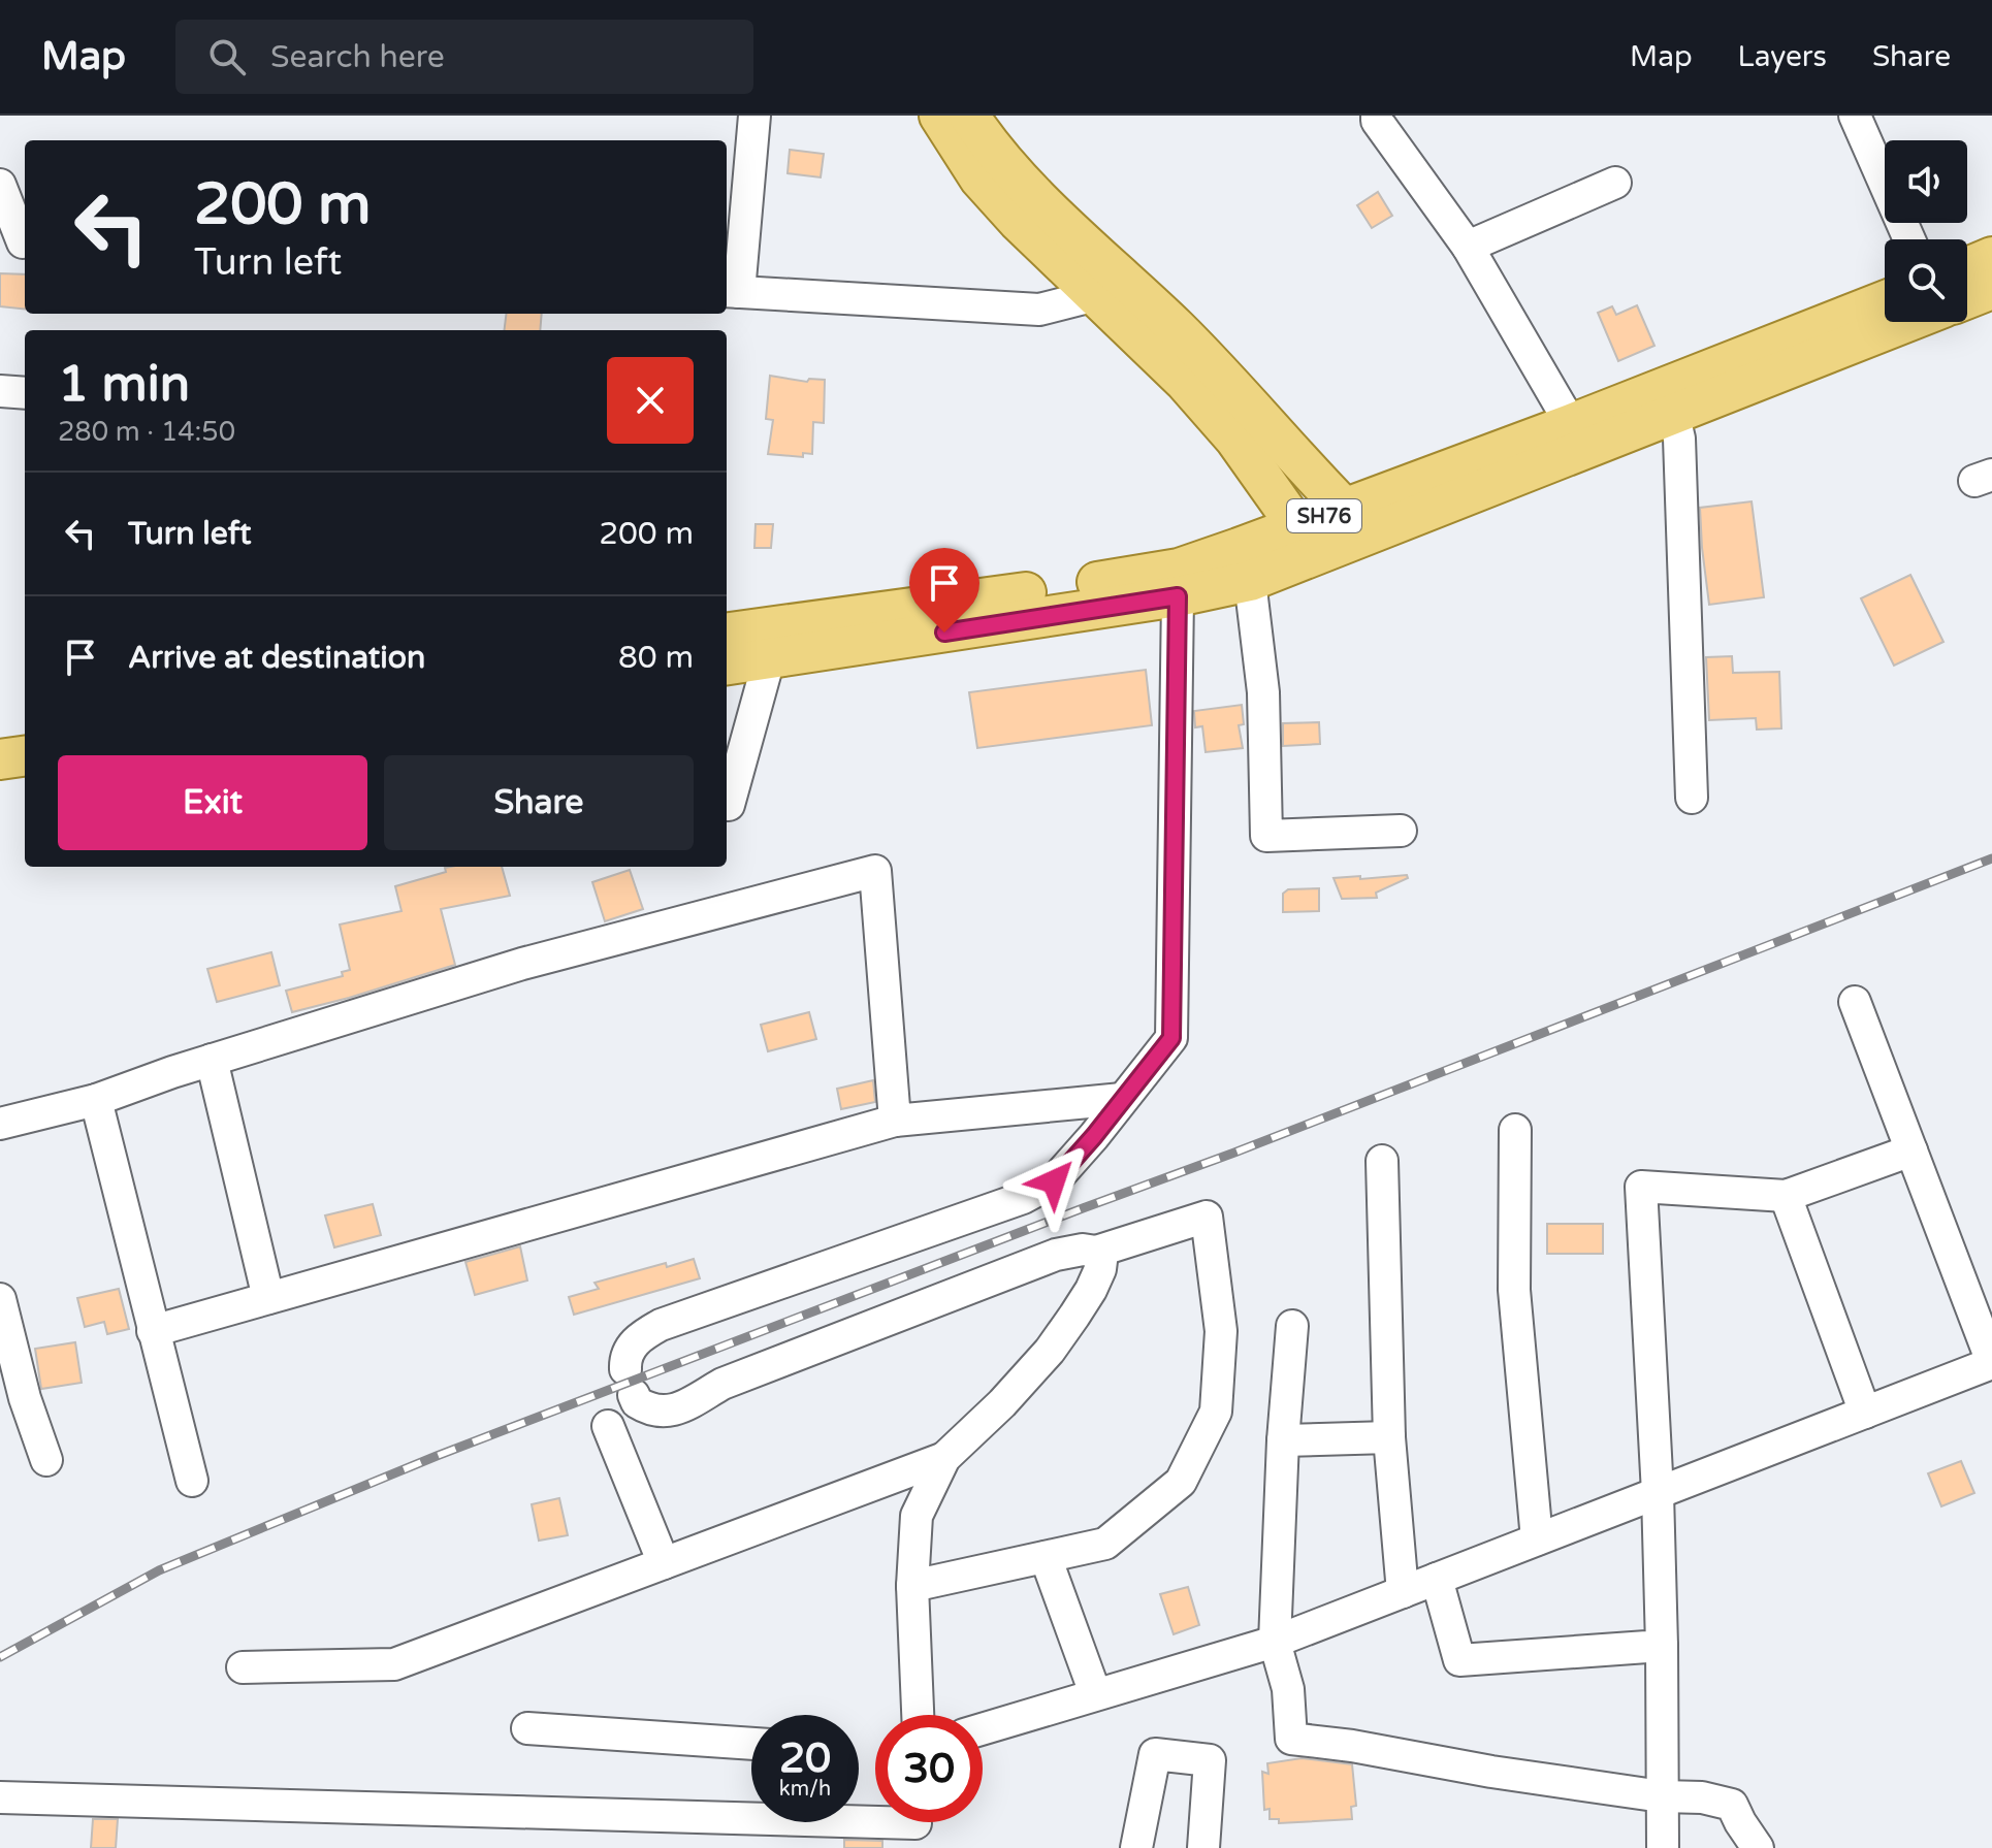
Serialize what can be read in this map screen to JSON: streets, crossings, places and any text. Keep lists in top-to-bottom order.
{
  "streets": {
    "main road": ["SH76"]
  },
  "page": {
    "header": "Map",
    "search": "Search here",
    "nav": ["Map", "Layers", "Share"],
    "turn": ["200 m", "Turn left"],
    "heading": ["1 min", "280 m · 14:50"],
    "list": [
      {
        "name": "Turn left",
        "value": "200 m"
      },
      {
        "name": "Arrive at destination",
        "value": "80 m"
      }
    ],
    "buttons": ["Exit", "Share"],
    "speed": "20 km/h",
    "limit": "30"
  }
}
